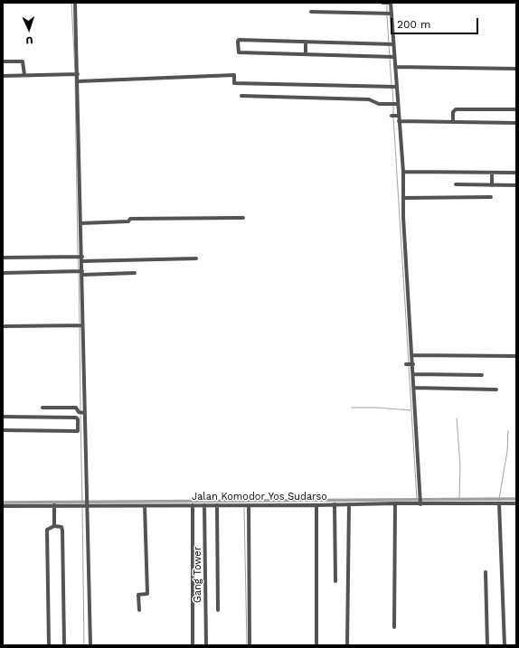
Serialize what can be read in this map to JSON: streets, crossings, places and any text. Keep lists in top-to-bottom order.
{
  "streets": {
    "street": ["Jalan Komodor Yos Sudarso", "Gang Tower"]
  },
  "crossings": [
    ["Jalan Komodor Yos Sudarso", "Gang Tower"]
  ],
  "scale_bar": "200 m",
  "north": "bottom"
}
